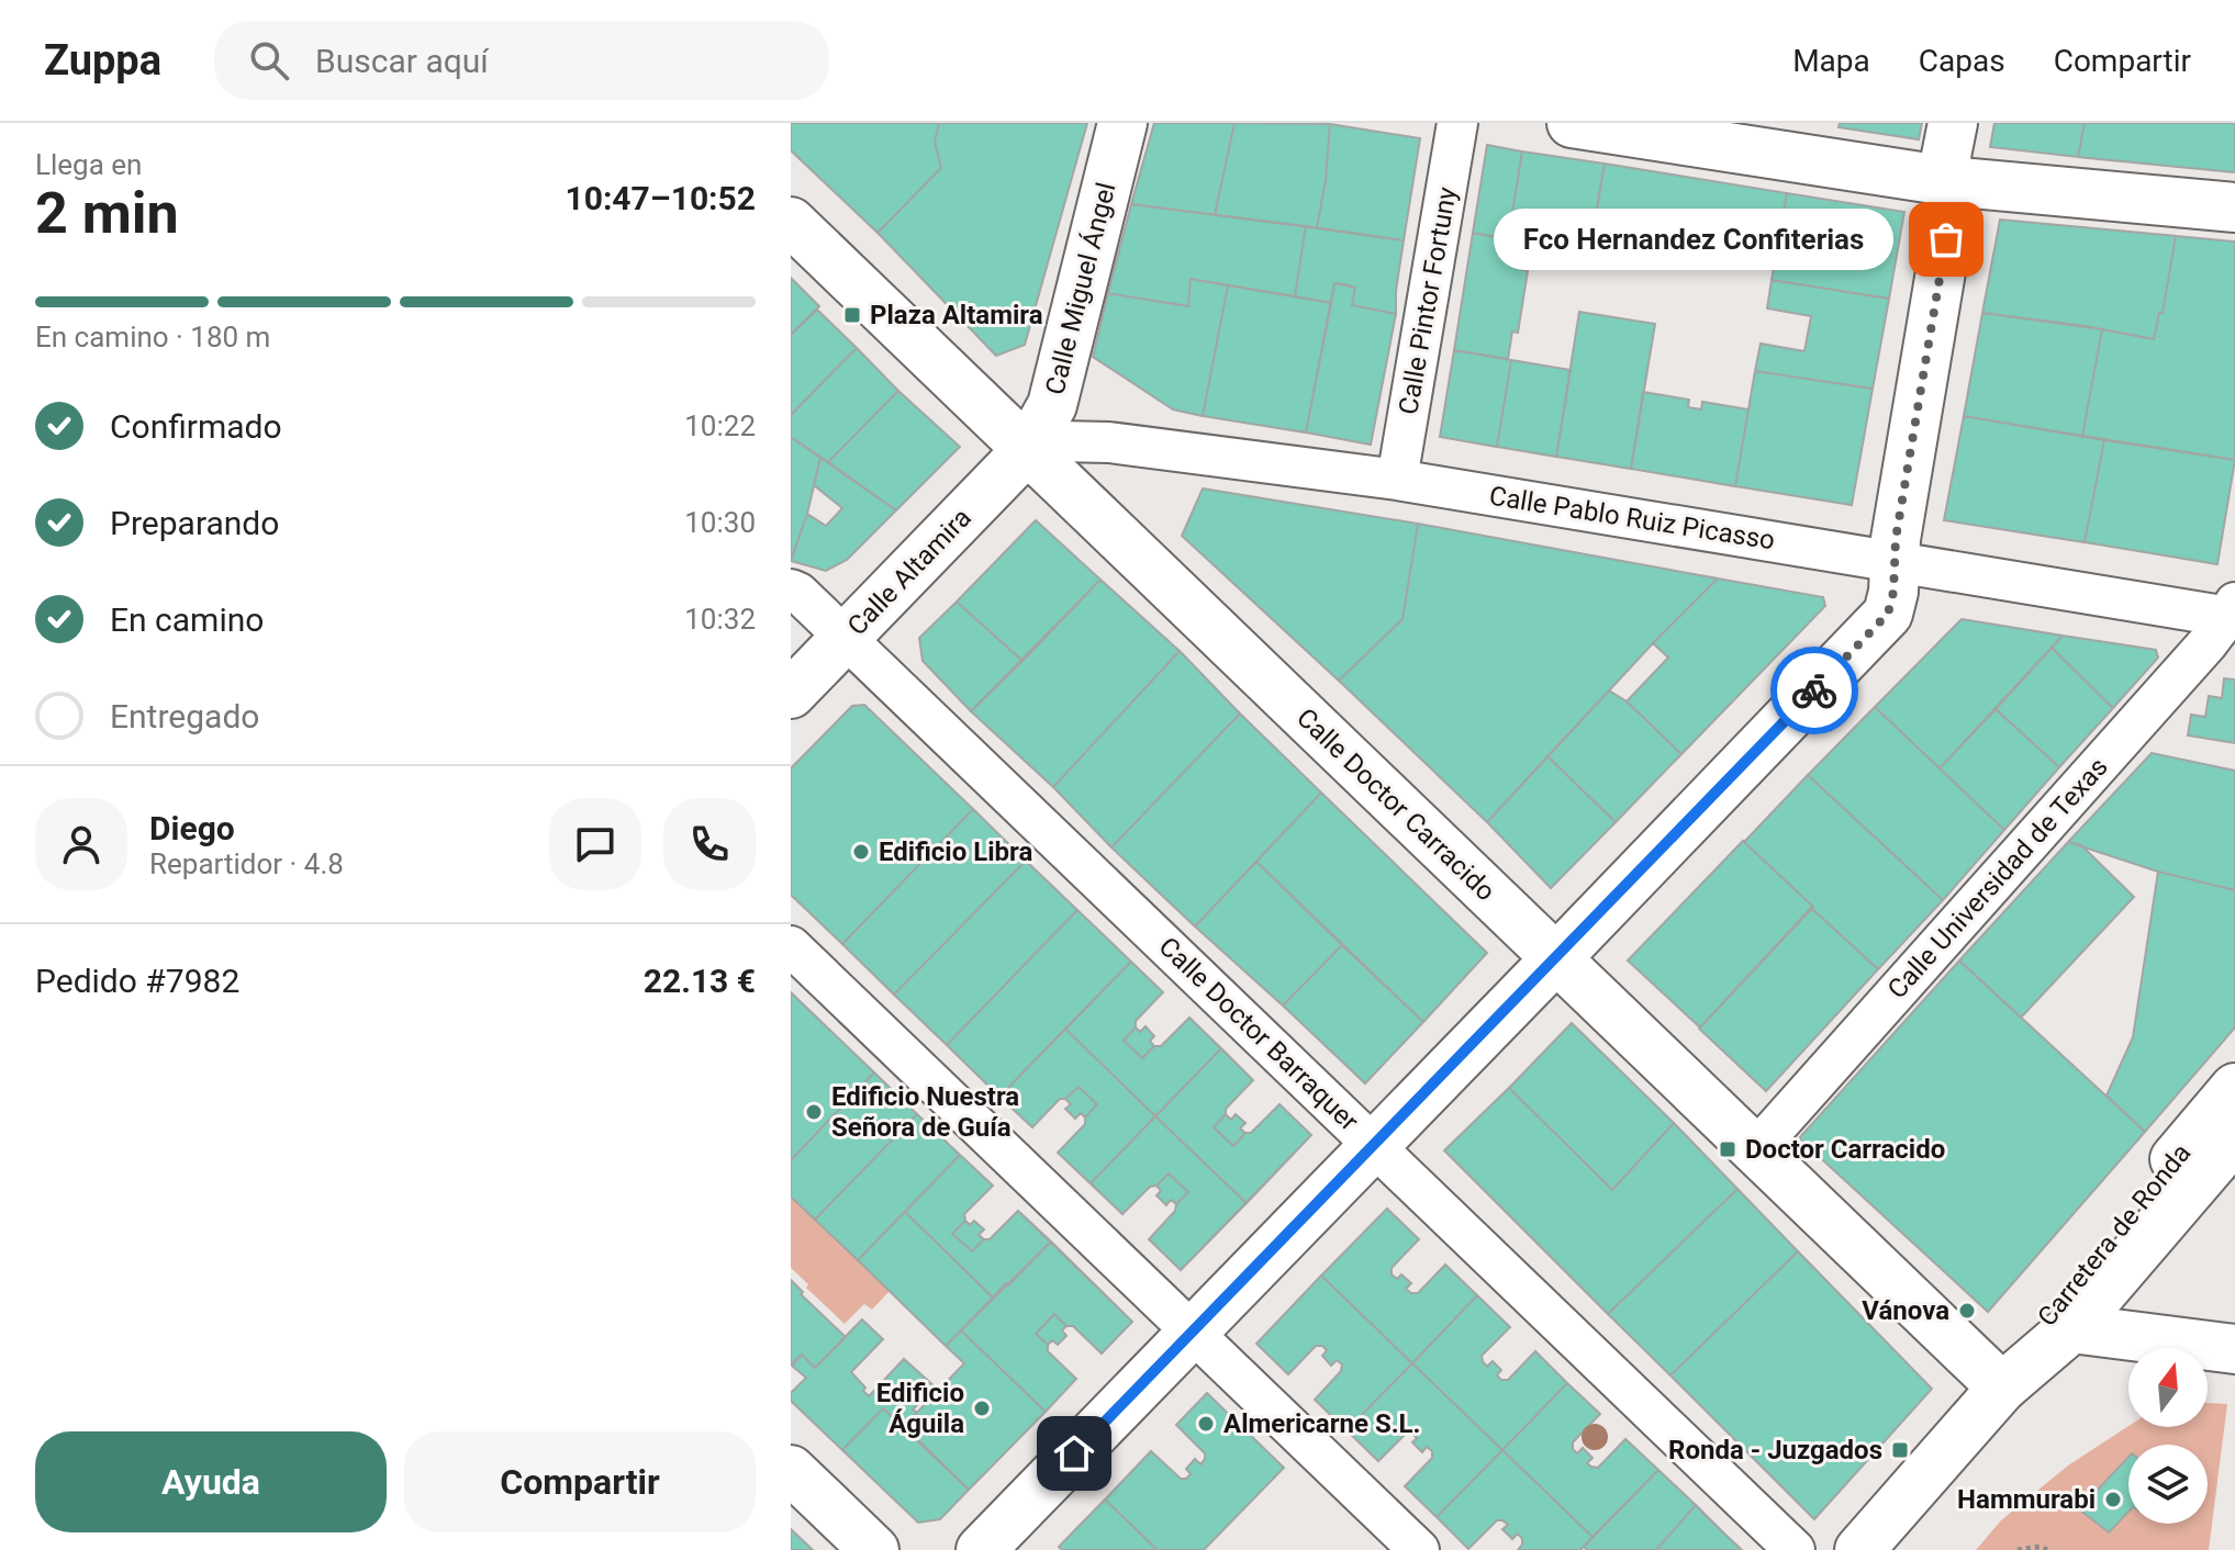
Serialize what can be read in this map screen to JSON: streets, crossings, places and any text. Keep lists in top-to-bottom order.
{
  "streets": {
    "street": [
      "Calle Miguel Ángel",
      "Calle Pintor Fortuny",
      "Calle Pablo Ruiz Picasso",
      "Calle Altamira",
      "Calle Doctor Carracido",
      "Calle Universidad de Texas",
      "Calle Doctor Barraquer",
      "Carretera de Ronda"
    ]
  },
  "crossings": [
    ["Calle Miguel Ángel", "Calle Pablo Ruiz Picasso"],
    ["Calle Miguel Ángel", "Calle Altamira"],
    ["Calle Miguel Ángel", "Calle Doctor Carracido"],
    ["Calle Pintor Fortuny", "Calle Pablo Ruiz Picasso"],
    ["Calle Pablo Ruiz Picasso", "Calle Altamira"],
    ["Calle Pablo Ruiz Picasso", "Calle Doctor Carracido"],
    ["Calle Pablo Ruiz Picasso", "Calle Universidad de Texas"],
    ["Calle Altamira", "Calle Doctor Carracido"],
    ["Calle Altamira", "Calle Doctor Barraquer"],
    ["Calle Doctor Carracido", "Calle Universidad de Texas"],
    ["Calle Doctor Carracido", "Carretera de Ronda"]
  ],
  "places": {
    "other": [
      "Fco Hernandez Confiterias",
      "Edificio Libra",
      "Edificio Nuestra Señora de Guía",
      "Vánova",
      "Edificio Águila",
      "Almericarne S.L.",
      "Hammurabi"
    ],
    "transit": ["Plaza Altamira", "Doctor Carracido", "Ronda - Juzgados"]
  },
  "north": "top",
  "page": {
    "header": "Zuppa",
    "search": "Buscar aquí",
    "nav": ["Mapa", "Capas", "Compartir"],
    "heading": ["2 min", "Llega en", "10:47–10:52"],
    "panel": [
      "Diego",
      "Repartidor · 4.8",
      "Pedido #7982",
      "22.13 €"
    ],
    "bubble": "Fco Hernandez Confiterias",
    "bar": "En camino · 180 m",
    "list": [
      ["Confirmado", "10:22"],
      ["Preparando", "10:30"],
      ["En camino", "10:32"],
      "Entregado"
    ],
    "buttons": ["Ayuda", "Compartir"]
  }
}
